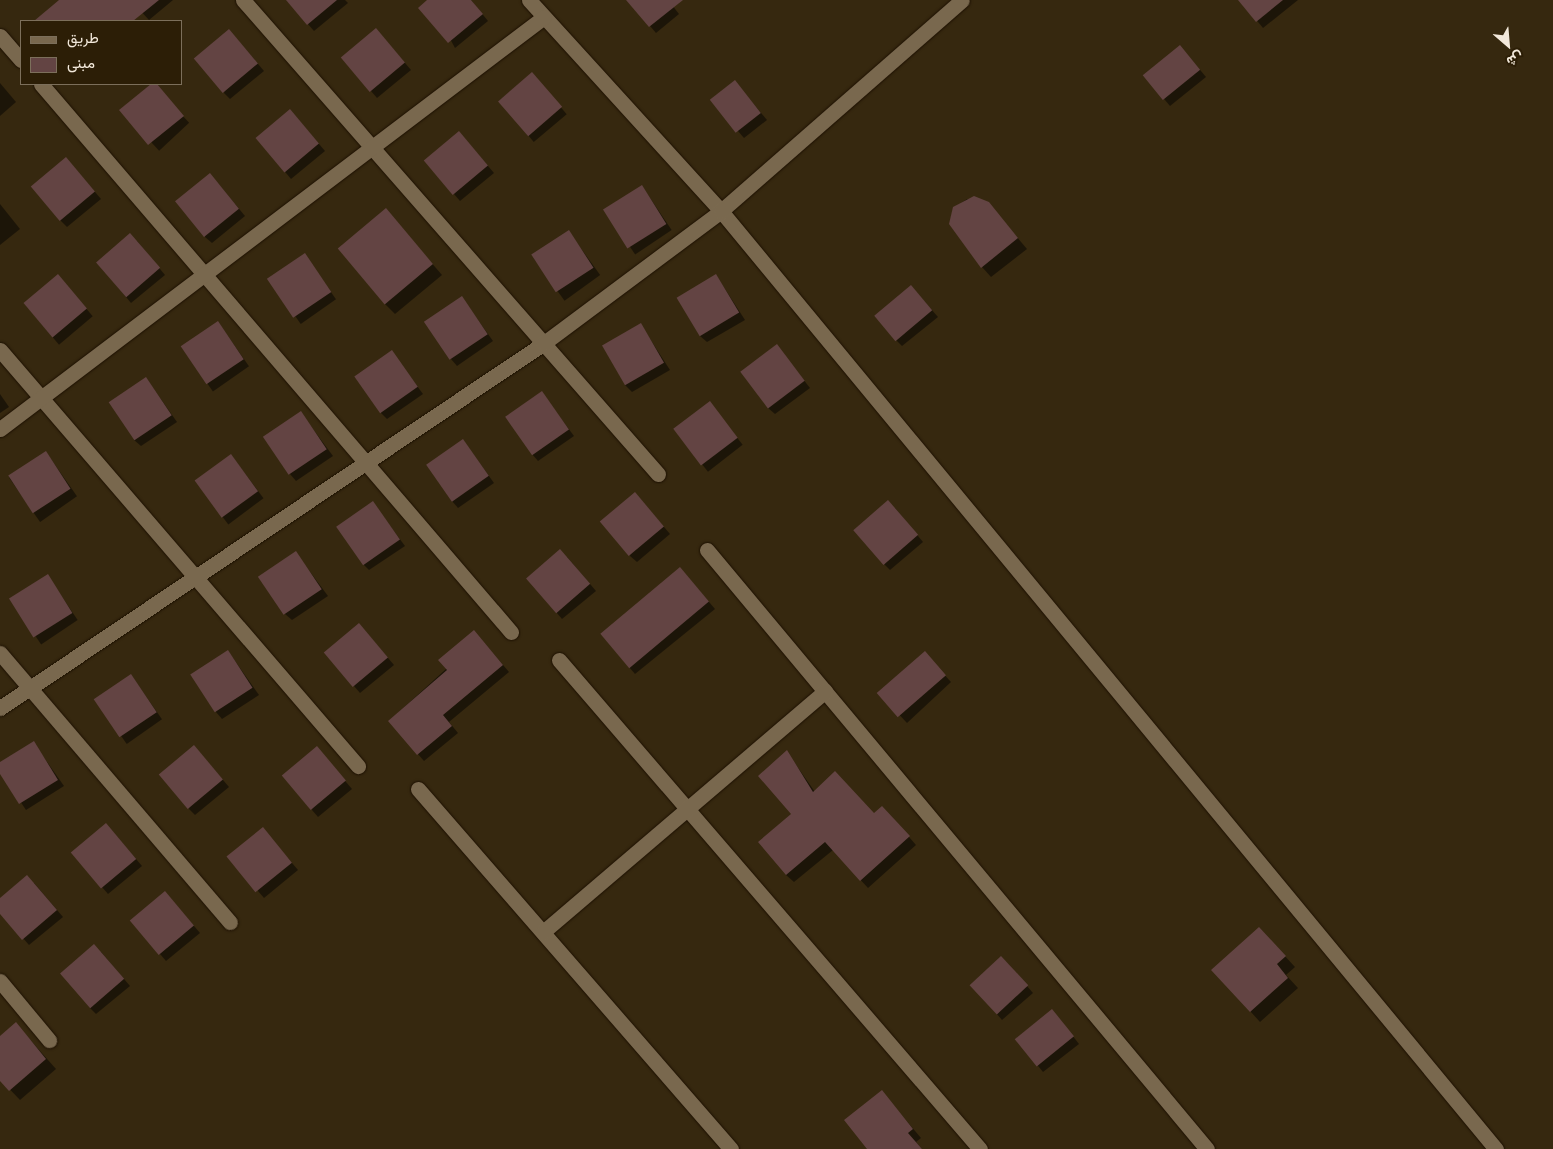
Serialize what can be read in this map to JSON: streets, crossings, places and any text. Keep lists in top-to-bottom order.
{
  "legend": ["طريق", "مبنى"],
  "north": "bottom right"
}
